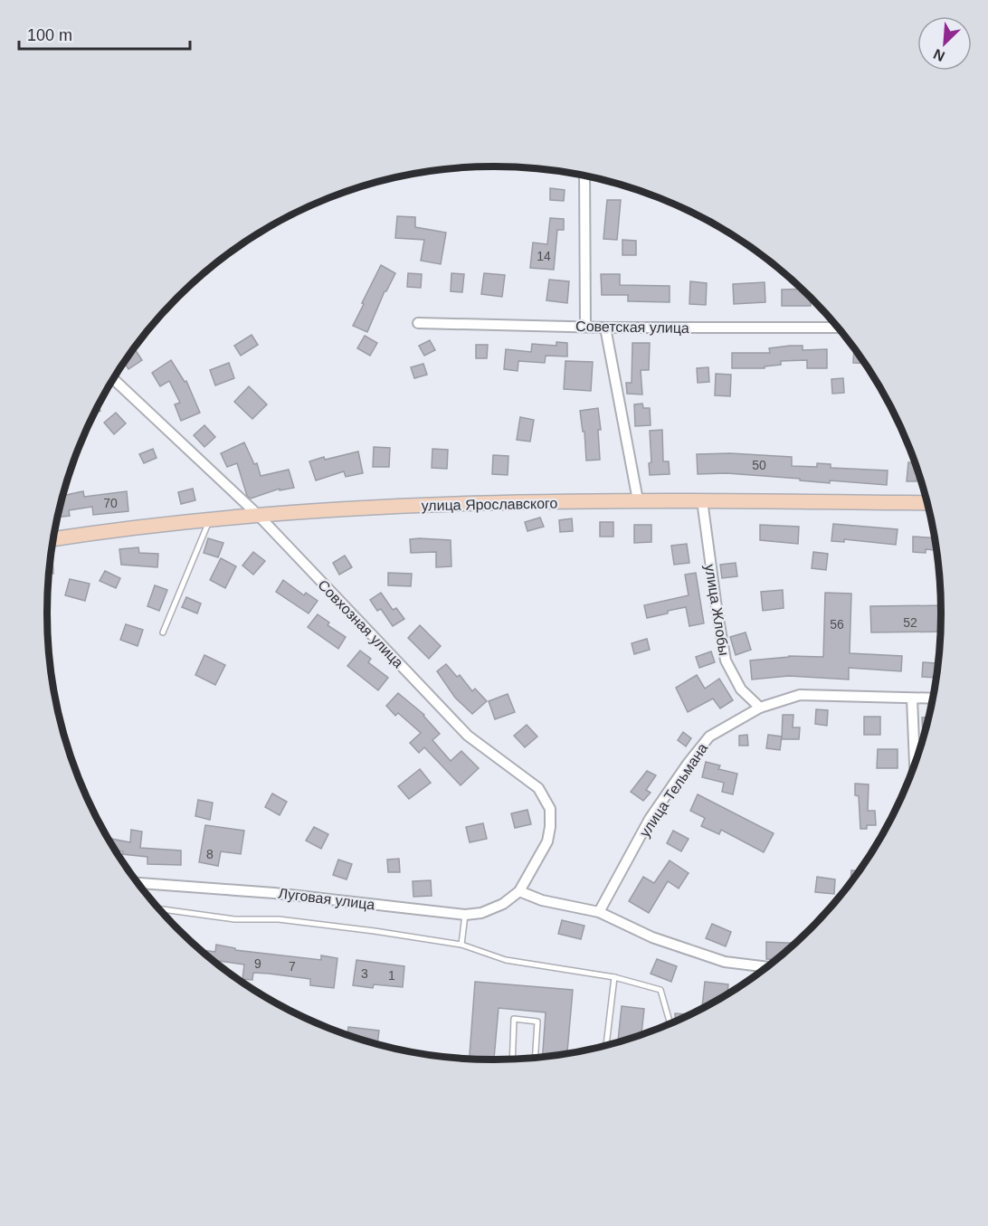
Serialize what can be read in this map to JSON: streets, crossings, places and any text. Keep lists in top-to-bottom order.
{
  "streets": {
    "street": [
      "Советская улица",
      "улица Ярославского",
      "улица Жлобы",
      "Совхозная улица",
      "улица Тельмана",
      "Луговая улица"
    ]
  },
  "crossings": [
    ["улица Ярославского", "улица Жлобы"],
    ["улица Ярославского", "Совхозная улица"],
    ["улица Жлобы", "улица Тельмана"],
    ["Совхозная улица", "Луговая улица"]
  ],
  "house_numbers": [
    "14",
    "50",
    "70",
    "52",
    "56",
    "8",
    "9",
    "7",
    "3",
    "1"
  ],
  "scale_bar": "100 m",
  "north": "bottom left"
}
